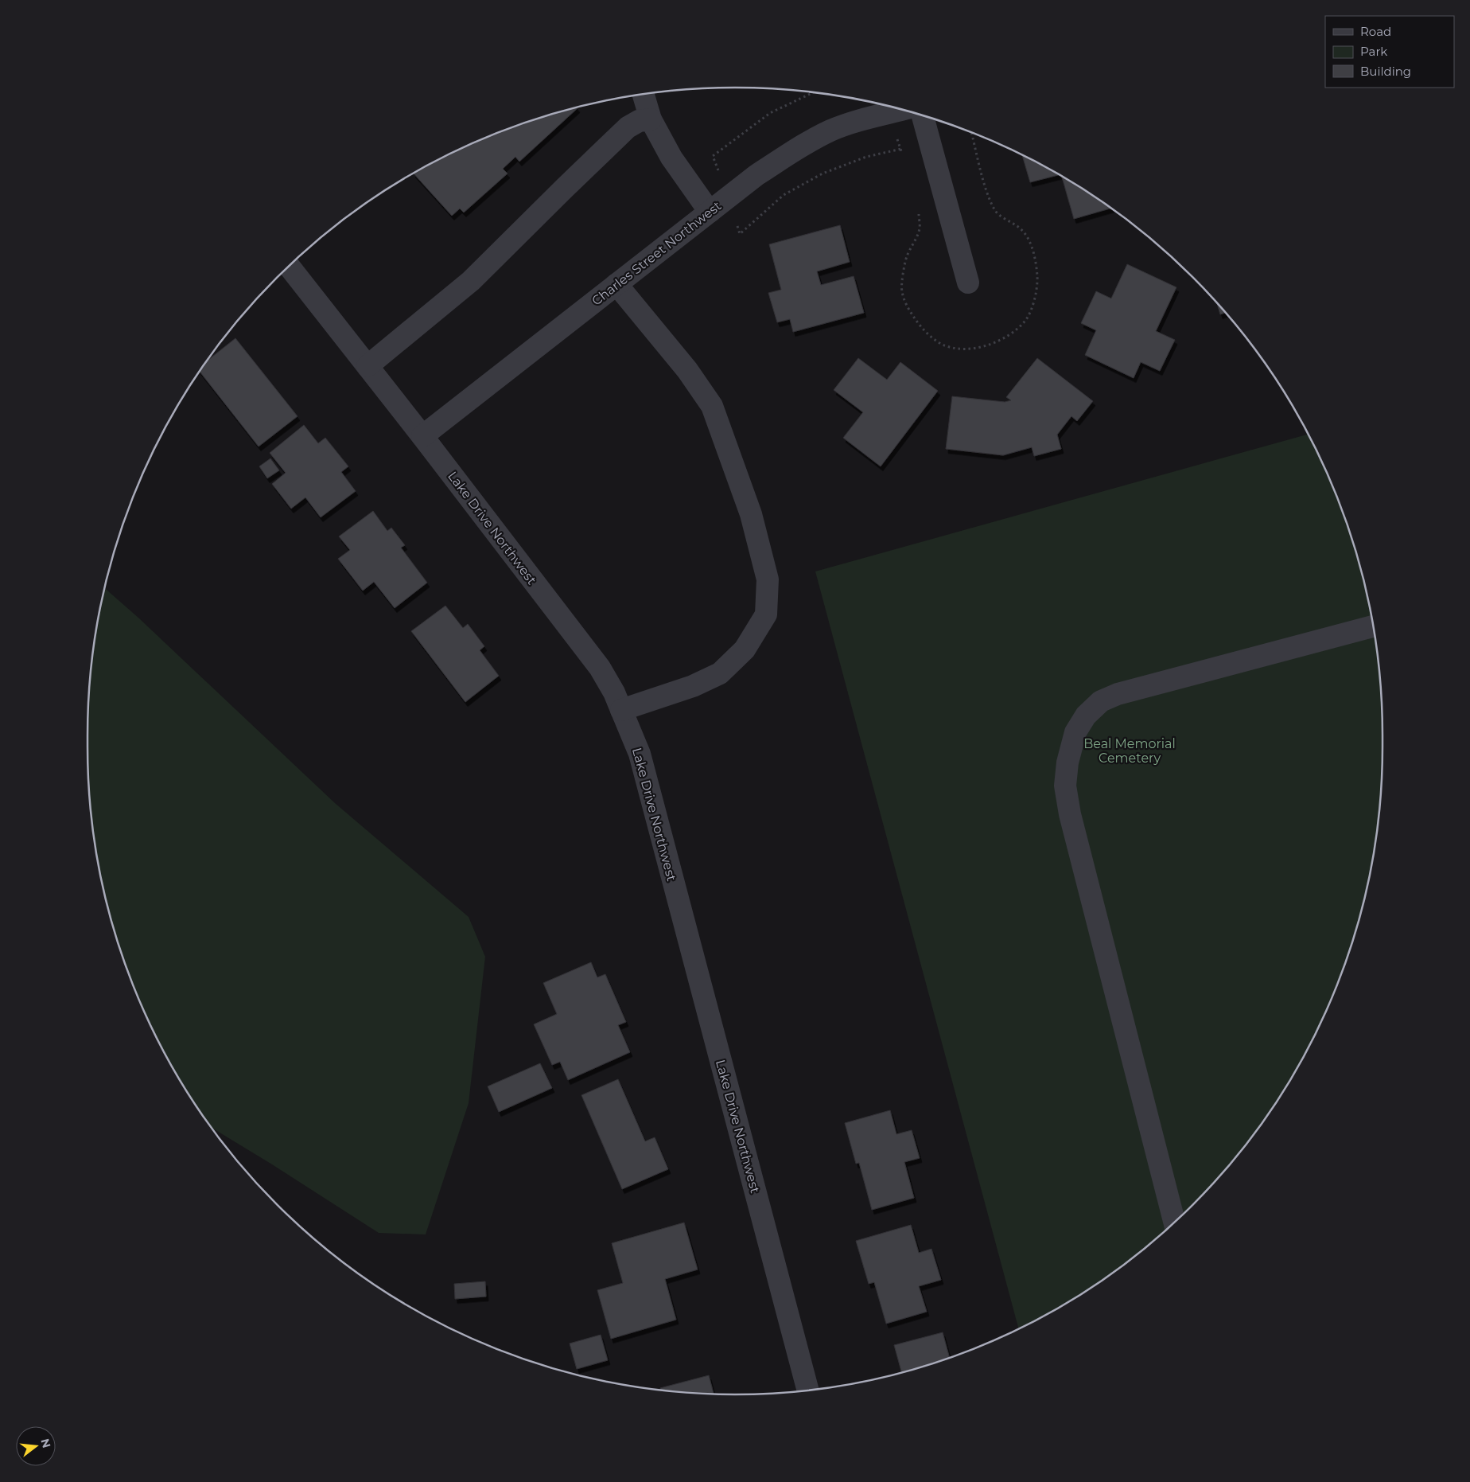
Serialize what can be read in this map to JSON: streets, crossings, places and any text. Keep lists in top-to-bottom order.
{
  "streets": {
    "street": ["Charles Street Northwest", "Lake Drive Northwest"]
  },
  "crossings": [
    ["Charles Street Northwest", "Lake Drive Northwest"]
  ],
  "parks": ["Beal Memorial Cemetery"],
  "legend": ["Road", "Park", "Building"],
  "north": "right"
}
